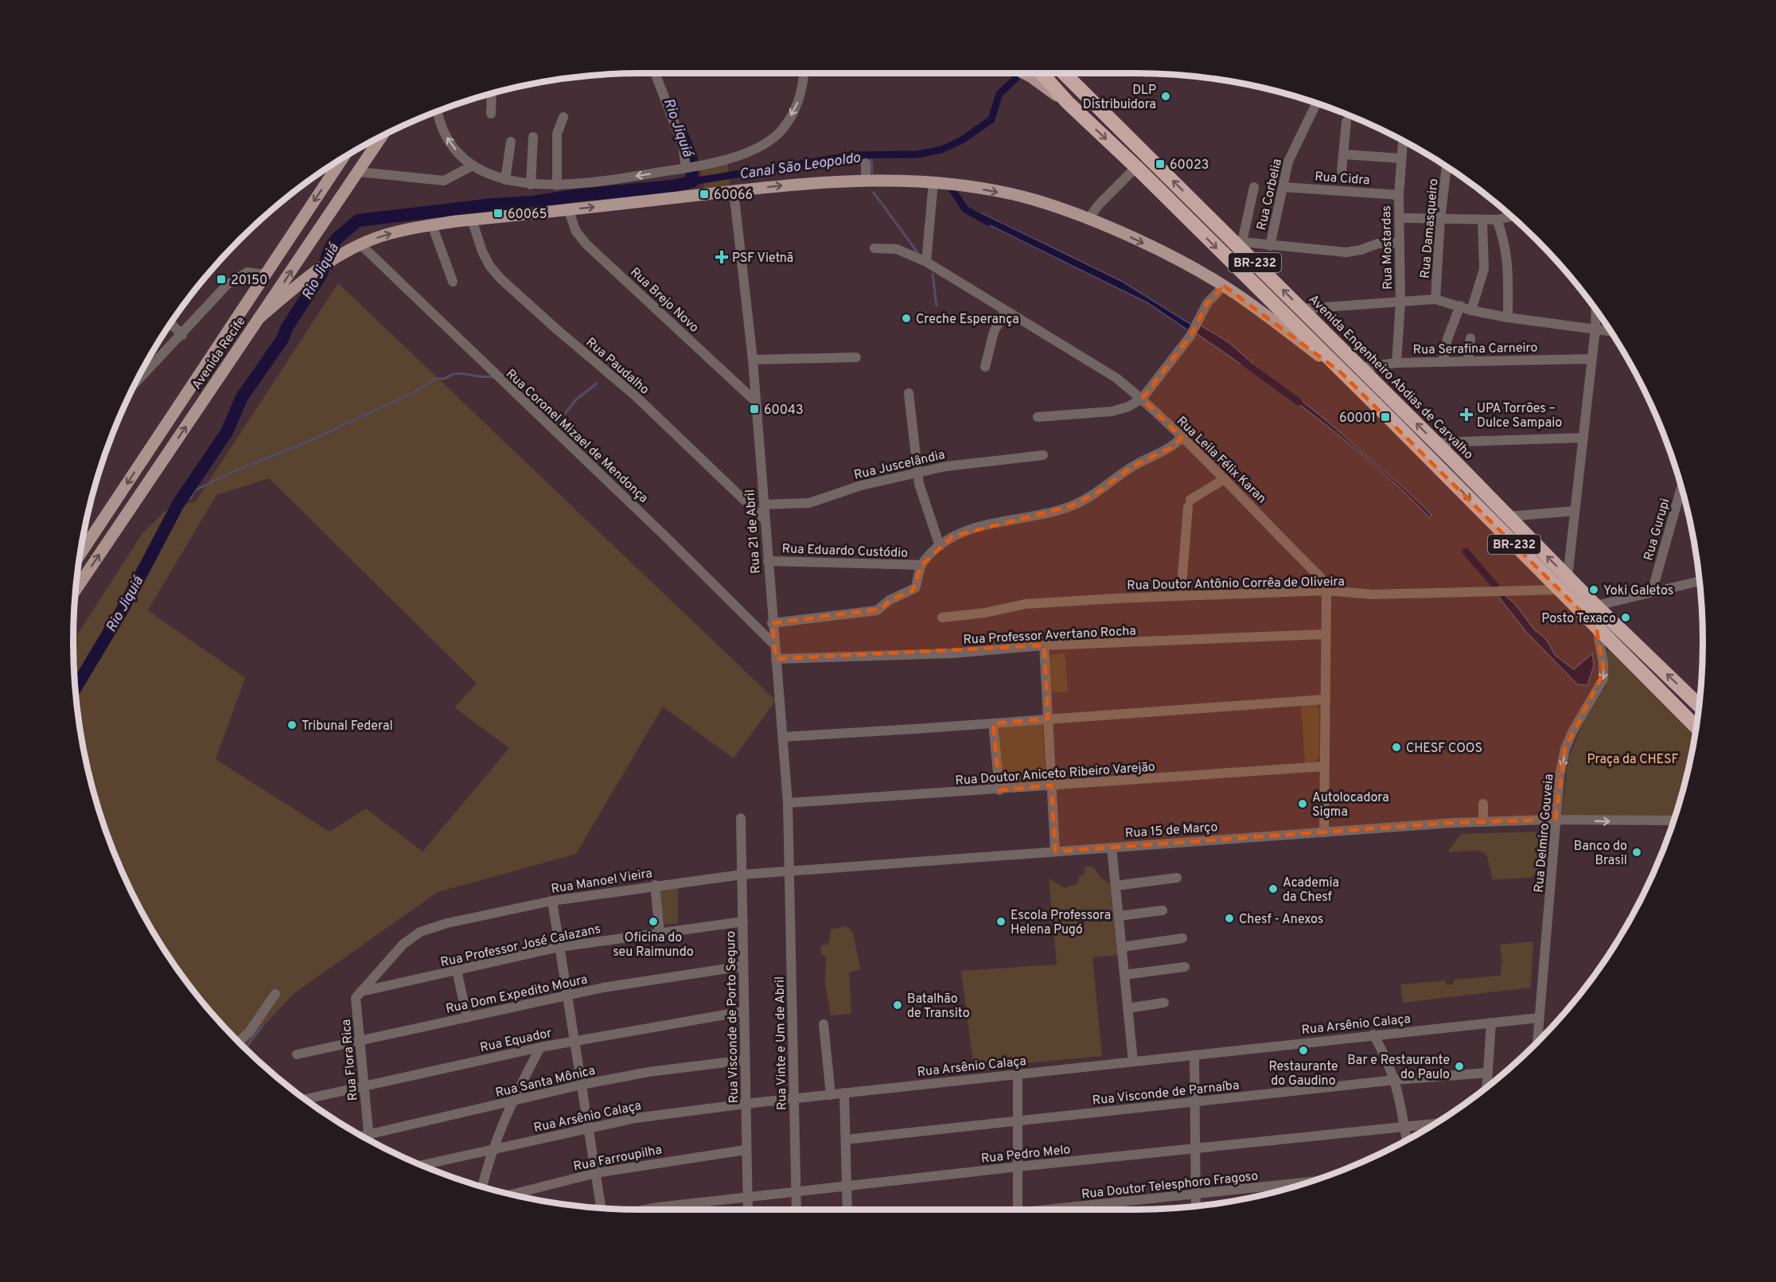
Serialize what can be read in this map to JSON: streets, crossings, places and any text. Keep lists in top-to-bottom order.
{
  "streets": {
    "highway": ["BR-232", "Avenida Engenheiro Abdias de Carvalho"],
    "main road": ["Avenida Recife"],
    "street": [
      "Rua Cidra",
      "Rua Corbelia",
      "Rua Damasqueiro",
      "Rua Mostardas",
      "Rua Brejo Novo",
      "Rua Serafina Carneiro",
      "Rua Paudalho",
      "Rua Coronel Mizael de Mendonça",
      "Rua Leila Félix Karan",
      "Rua Juscelândia",
      "Rua Gurupi",
      "Rua 21 de Abril",
      "Rua Eduardo Custódio",
      "Rua Doutor Antônio Corrêa de Oliveira",
      "Rua Professor Avertano Rocha",
      "Rua Doutor Aniceto Ribeiro Varejão",
      "Rua 15 de Março",
      "Rua Delmiro Gouveia",
      "Rua Manoel Vieira",
      "Rua Professor José Calazans",
      "Rua Dom Expedito Moura",
      "Rua Visconde de Porto Seguro",
      "Rua Arsênio Calaça",
      "Rua Equador",
      "Rua Vinte e Um de Abril",
      "Rua Flora Rica",
      "Rua Santa Mônica",
      "Rua Visconde de Parnaíba",
      "Rua Pedro Melo",
      "Rua Farroupilha",
      "Rua Doutor Telesphoro Fragoso"
    ]
  },
  "crossings": [
    ["Rua Cidra", "Rua Corbelia"],
    ["Rua Cidra", "Rua Mostardas"],
    ["Rua Mostardas", "Rua Serafina Carneiro"],
    ["BR-232", "Rua Doutor Antônio Corrêa de Oliveira"],
    ["BR-232", "Rua Delmiro Gouveia"],
    ["Rua Brejo Novo", "Rua 21 de Abril"],
    ["Rua Serafina Carneiro", "Avenida Engenheiro Abdias de Carvalho"],
    ["Rua Paudalho", "Rua 21 de Abril"],
    ["Avenida Engenheiro Abdias de Carvalho", "Rua Delmiro Gouveia"],
    ["Rua Coronel Mizael de Mendonça", "Rua 21 de Abril"],
    ["Rua Leila Félix Karan", "Rua Doutor Antônio Corrêa de Oliveira"],
    ["Rua Juscelândia", "Rua 21 de Abril"],
    ["Rua 21 de Abril", "Rua Eduardo Custódio"],
    ["Rua 21 de Abril", "Rua Professor Avertano Rocha"],
    ["Rua 21 de Abril", "Rua Doutor Aniceto Ribeiro Varejão"],
    ["Rua 21 de Abril", "Rua 15 de Março"],
    ["Rua 21 de Abril", "Rua Manoel Vieira"],
    ["Rua 21 de Abril", "Rua Vinte e Um de Abril"],
    ["Rua 15 de Março", "Rua Delmiro Gouveia"],
    ["Rua 15 de Março", "Rua Manoel Vieira"],
    ["Rua 15 de Março", "Rua Vinte e Um de Abril"],
    ["Rua Delmiro Gouveia", "Rua Arsênio Calaça"],
    ["Rua Manoel Vieira", "Rua Professor José Calazans"],
    ["Rua Manoel Vieira", "Rua Visconde de Porto Seguro"],
    ["Rua Manoel Vieira", "Rua Vinte e Um de Abril"],
    ["Rua Manoel Vieira", "Rua Flora Rica"],
    ["Rua Professor José Calazans", "Rua Visconde de Porto Seguro"],
    ["Rua Professor José Calazans", "Rua Flora Rica"],
    ["Rua Dom Expedito Moura", "Rua Visconde de Porto Seguro"],
    ["Rua Dom Expedito Moura", "Rua Flora Rica"],
    ["Rua Visconde de Porto Seguro", "Rua Arsênio Calaça"],
    ["Rua Visconde de Porto Seguro", "Rua Equador"],
    ["Rua Visconde de Porto Seguro", "Rua Santa Mônica"],
    ["Rua Visconde de Porto Seguro", "Rua Pedro Melo"],
    ["Rua Visconde de Porto Seguro", "Rua Farroupilha"],
    ["Rua Arsênio Calaça", "Rua Vinte e Um de Abril"],
    ["Rua Equador", "Rua Flora Rica"],
    ["Rua Vinte e Um de Abril", "Rua Pedro Melo"],
    ["Rua Flora Rica", "Rua Santa Mônica"]
  ],
  "one_way": ["Rua Delmiro Gouveia"],
  "water": ["Rio Jiquiá", "Canal São Leopoldo"],
  "parks": ["Praça da CHESF"],
  "places": {
    "other": [
      "DLP Distribuidora",
      "Creche Esperança",
      "Yoki Galetos",
      "Posto Texaco",
      "Tribunal Federal",
      "CHESF COOS",
      "Autolocadora Sigma",
      "Banco do Brasil",
      "Academia da Chesf",
      "Chesf - Anexos",
      "Oficina do seu Raimundo",
      "Escola Professora Helena Pugó",
      "Batalhão de Transito",
      "Restaurante do Gaudino",
      "Bar e Restaurante do Paulo"
    ],
    "transit": [
      "60023",
      "60066",
      "60065",
      "20150",
      "60043",
      "60001"
    ],
    "health": ["PSF Vietnã", "UPA Torrões – Dulce Sampaio"]
  }
}
